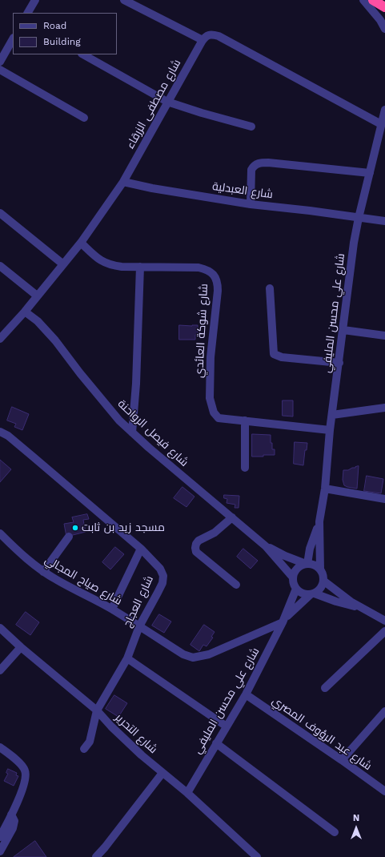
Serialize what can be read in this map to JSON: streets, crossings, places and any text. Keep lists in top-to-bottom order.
{
  "streets": {
    "street": [
      "شارع مصطفى الزرقاء",
      "شارع العبدلية",
      "شارع علي محسن المليفي",
      "شارع شوكة العائدي",
      "شارع فيصل الرواحنة",
      "شارع صياح المجالي",
      "شارع العجاج",
      "شارع التحرير",
      "شارع عبد الرؤوف المصري"
    ]
  },
  "crossings": [
    ["شارع مصطفى الزرقاء", "شارع العبدلية"],
    ["شارع مصطفى الزرقاء", "شارع شوكة العائدي"],
    ["شارع مصطفى الزرقاء", "شارع فيصل الرواحنة"],
    ["شارع العبدلية", "شارع علي محسن المليفي"],
    ["شارع علي محسن المليفي", "شارع شوكة العائدي"],
    ["شارع علي محسن المليفي", "شارع فيصل الرواحنة"],
    ["شارع علي محسن المليفي", "شارع صياح المجالي"],
    ["شارع علي محسن المليفي", "شارع التحرير"],
    ["شارع علي محسن المليفي", "شارع عبد الرؤوف المصري"],
    ["شارع صياح المجالي", "شارع العجاج"],
    ["شارع العجاج", "شارع التحرير"]
  ],
  "places": ["مسجد زيد بن ثابت"],
  "legend": ["Road", "Building"],
  "north": "top"
}
